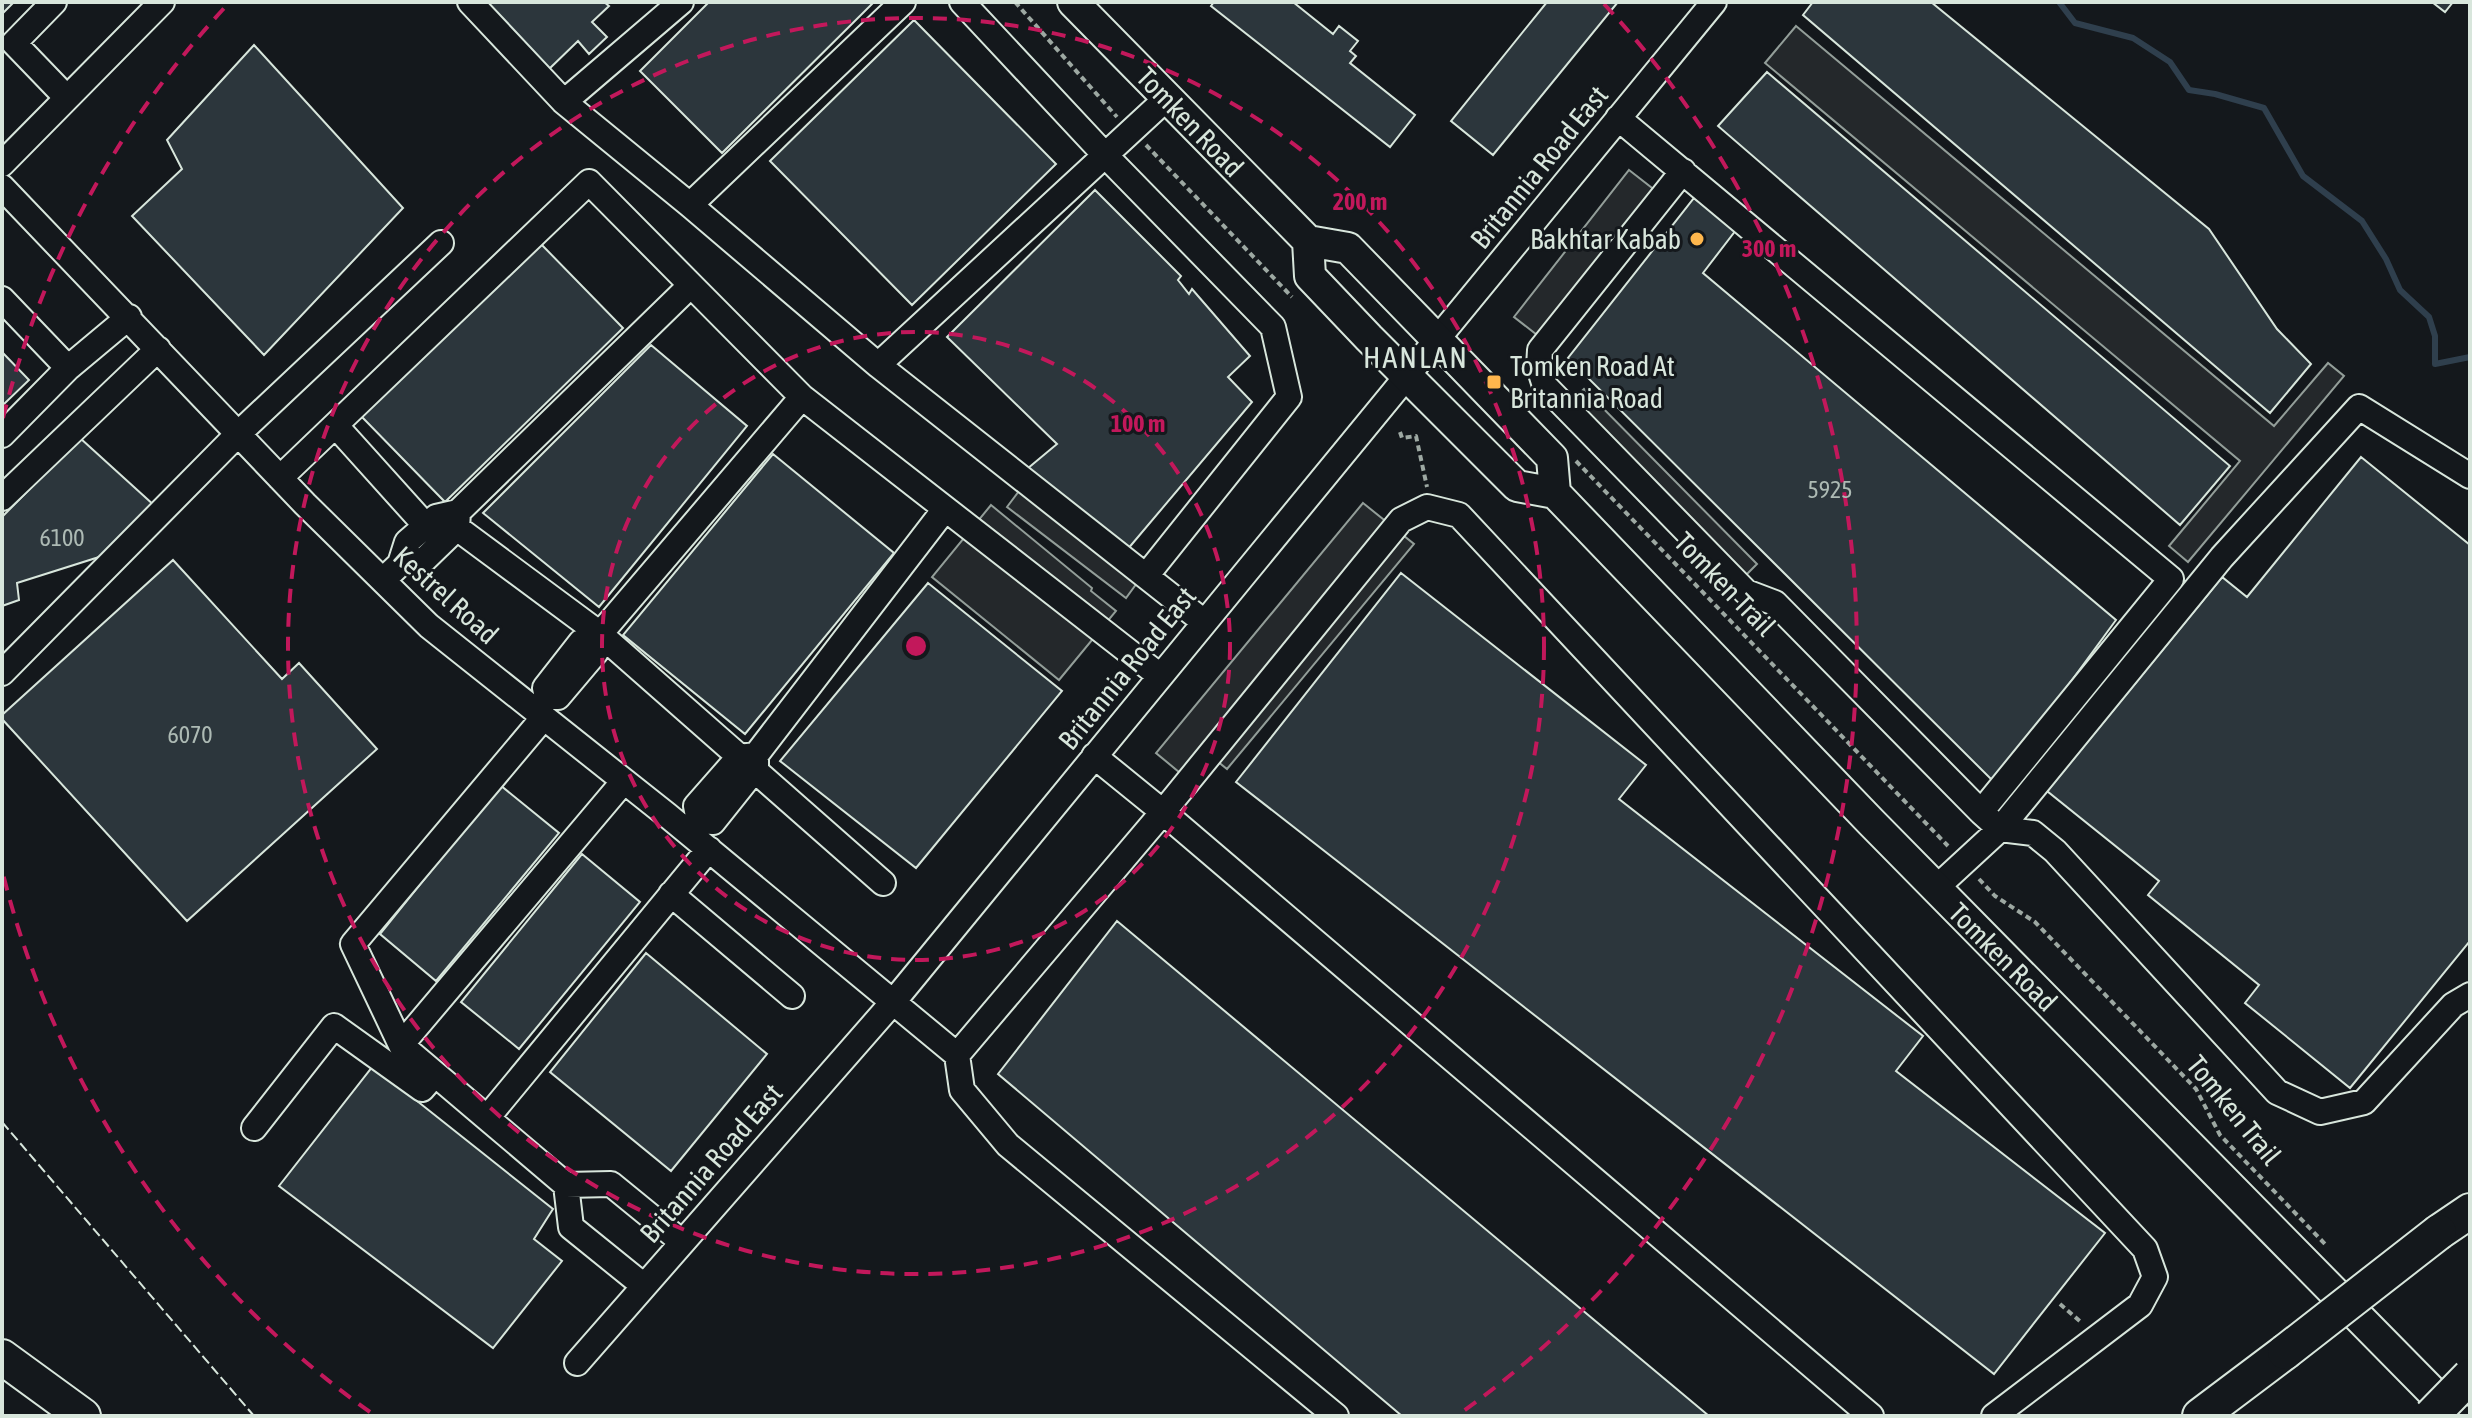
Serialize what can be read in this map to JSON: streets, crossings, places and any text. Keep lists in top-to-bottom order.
{
  "streets": {
    "main road": ["Tomken Road"],
    "street": ["Britannia Road East", "Kestrel Road"],
    "path": ["Tomken Trail"]
  },
  "crossings": [
    ["Britannia Road East", "Kestrel Road"]
  ],
  "districts": ["HANLAN"],
  "places": {
    "other": ["Bakhtar Kabab"],
    "transit": ["Tomken Road At Britannia Road"]
  },
  "house_numbers": ["5925", "6100", "6070"],
  "rings": ["200 m", "300 m", "100 m"]
}
